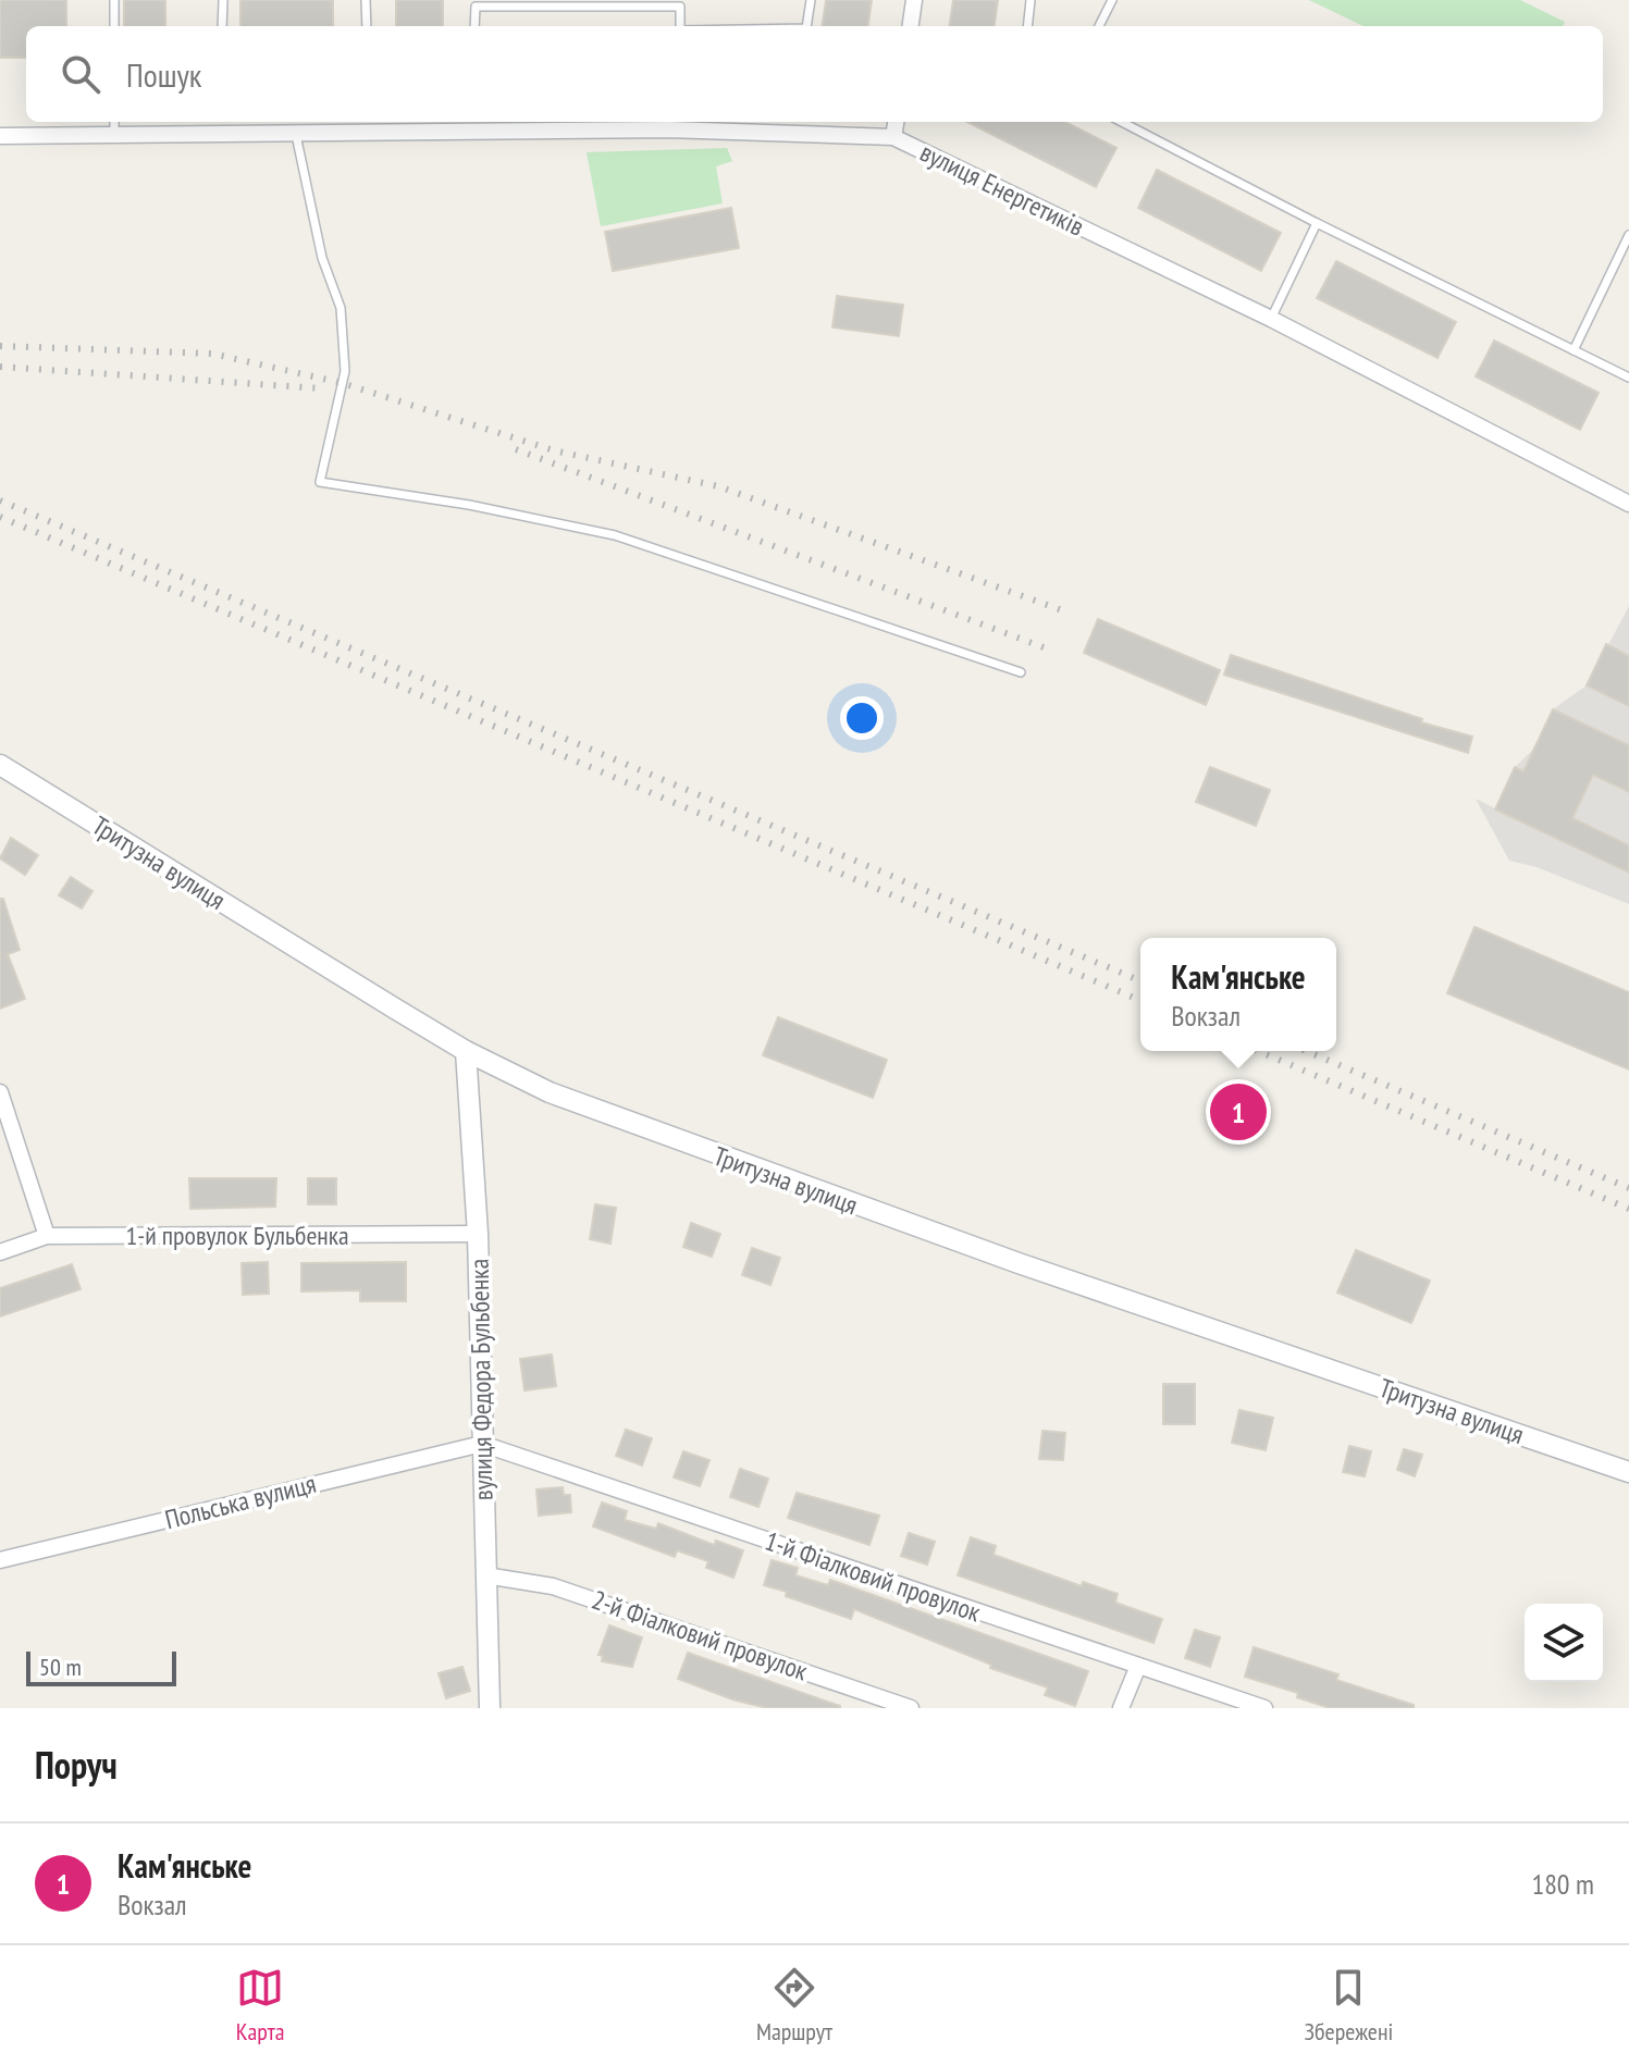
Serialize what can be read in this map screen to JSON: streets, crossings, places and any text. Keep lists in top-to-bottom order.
{
  "streets": {
    "street": [
      "вулиця Енергетиків",
      "Тритузна вулиця",
      "1-й провулок Бульбенка",
      "вулиця Федора Бульбенка",
      "Польська вулиця",
      "1-й Фіалковий провулок",
      "2-й Фіалковий провулок"
    ]
  },
  "crossings": [
    ["Тритузна вулиця", "вулиця Федора Бульбенка"],
    ["1-й провулок Бульбенка", "вулиця Федора Бульбенка"],
    ["вулиця Федора Бульбенка", "Польська вулиця"],
    ["вулиця Федора Бульбенка", "1-й Фіалковий провулок"],
    ["вулиця Федора Бульбенка", "2-й Фіалковий провулок"],
    ["Польська вулиця", "1-й Фіалковий провулок"]
  ],
  "scale_bar": "50 m",
  "page": {
    "search": "Пошук",
    "popup": ["Кам'янське", "Вокзал"],
    "pins": "1",
    "scale": "50 m",
    "heading": "Поруч",
    "list": [
      {
        "mark": "1",
        "name": "Кам'янське",
        "note": "Вокзал",
        "value": "180 m"
      }
    ],
    "nav": ["Карта", "Маршрут", "Збережені"]
  }
}
